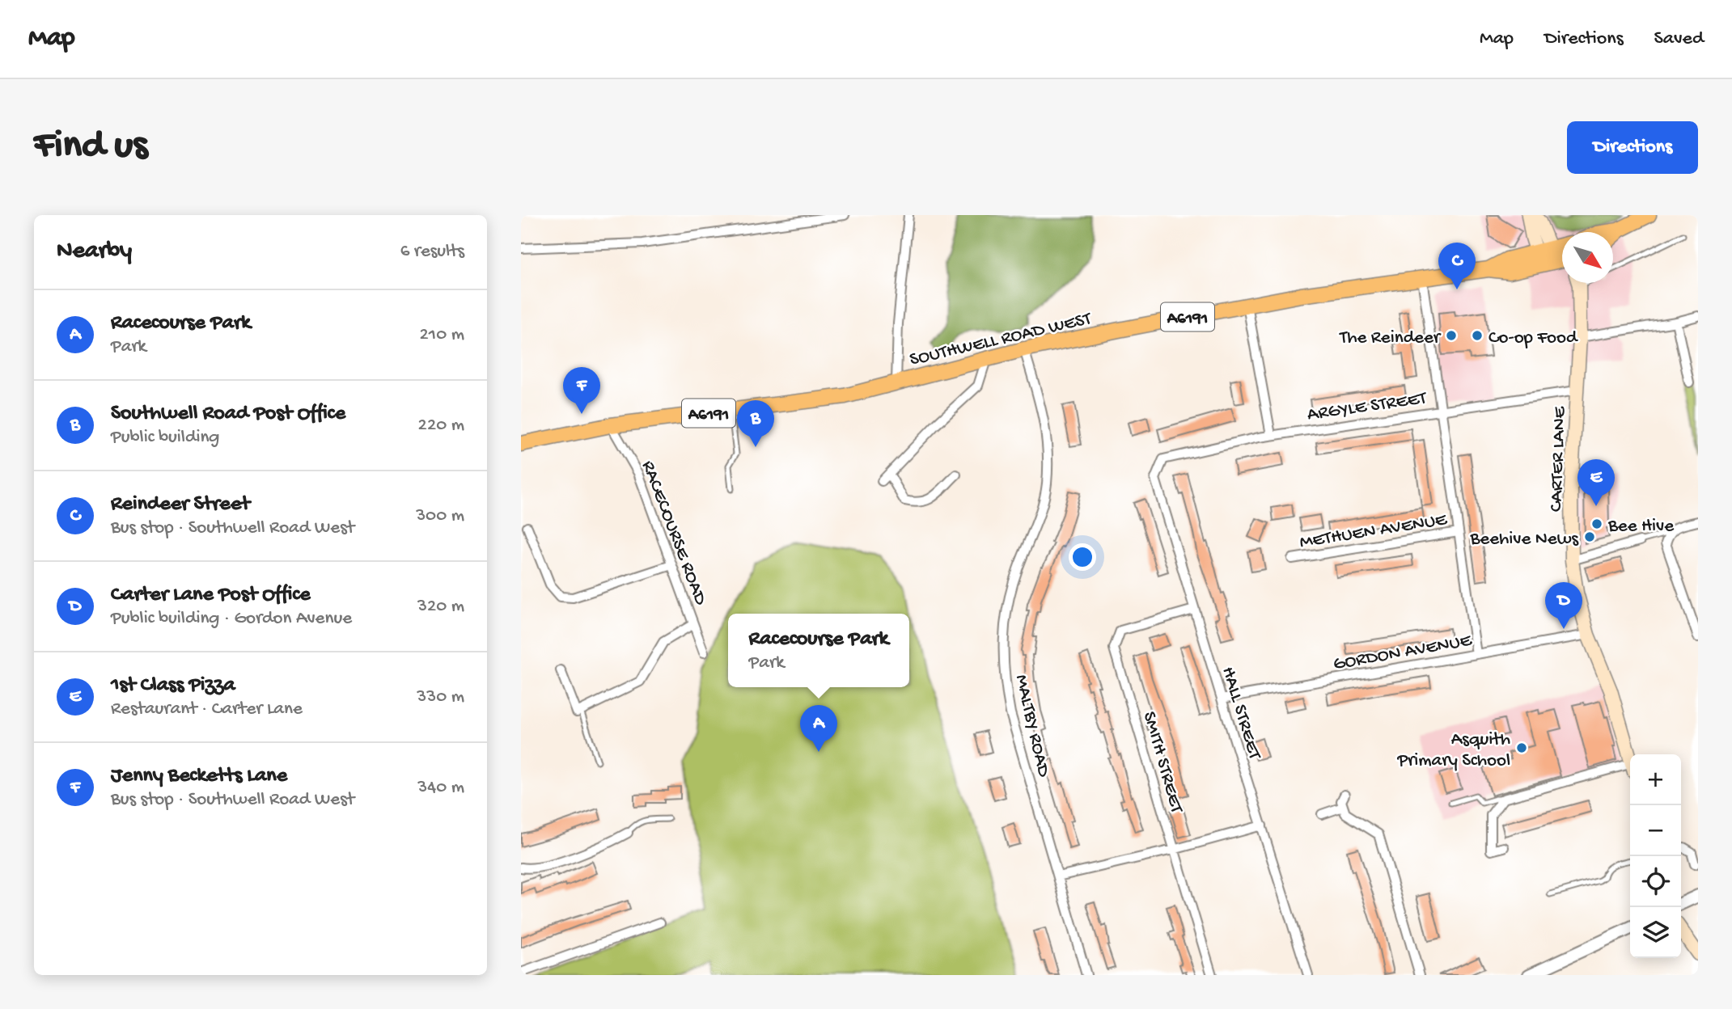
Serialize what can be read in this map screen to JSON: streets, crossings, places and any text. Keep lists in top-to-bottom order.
{
  "streets": {
    "main road": ["A6191", "SOUTHWELL ROAD WEST", "CARTER LANE"],
    "street": [
      "ARGYLE STREET",
      "METHUEN AVENUE",
      "RACECOURSE ROAD",
      "GORDON AVENUE",
      "HALL STREET",
      "MALTBY ROAD",
      "SMITH STREET"
    ]
  },
  "crossings": [
    ["A6191", "SOUTHWELL ROAD WEST"],
    ["SOUTHWELL ROAD WEST", "RACECOURSE ROAD"],
    ["SOUTHWELL ROAD WEST", "MALTBY ROAD"],
    ["ARGYLE STREET", "CARTER LANE"],
    ["ARGYLE STREET", "HALL STREET"],
    ["CARTER LANE", "GORDON AVENUE"],
    ["GORDON AVENUE", "HALL STREET"],
    ["HALL STREET", "SMITH STREET"]
  ],
  "places": [
    "The Reindeer",
    "Co-op Food",
    "Bee Hive",
    "Beehive News",
    "Asquith Primary School"
  ],
  "north": "bottom right",
  "page": {
    "header": "Map",
    "nav": ["Map", "Directions", "Saved"],
    "buttons": "Directions",
    "title": "Find us",
    "heading": ["Nearby", "6 results"],
    "pins": [
      "C",
      "F",
      "B",
      "E",
      "D",
      "A"
    ],
    "list": [
      {
        "mark": "A",
        "name": "Racecourse Park",
        "note": "Park",
        "value": "210 m"
      },
      {
        "mark": "B",
        "name": "Southwell Road Post Office",
        "note": "Public building",
        "value": "220 m"
      },
      {
        "mark": "C",
        "name": "Reindeer Street",
        "note": "Bus stop · Southwell Road West",
        "value": "300 m"
      },
      {
        "mark": "D",
        "name": "Carter Lane Post Office",
        "note": "Public building · Gordon Avenue",
        "value": "320 m"
      },
      {
        "mark": "E",
        "name": "1st Class Pizza",
        "note": "Restaurant · Carter Lane",
        "value": "330 m"
      },
      {
        "mark": "F",
        "name": "Jenny Becketts Lane",
        "note": "Bus stop · Southwell Road West",
        "value": "340 m"
      }
    ],
    "popup": ["Racecourse Park", "Park"],
    "map_buttons": ["+", "−"]
  }
}
